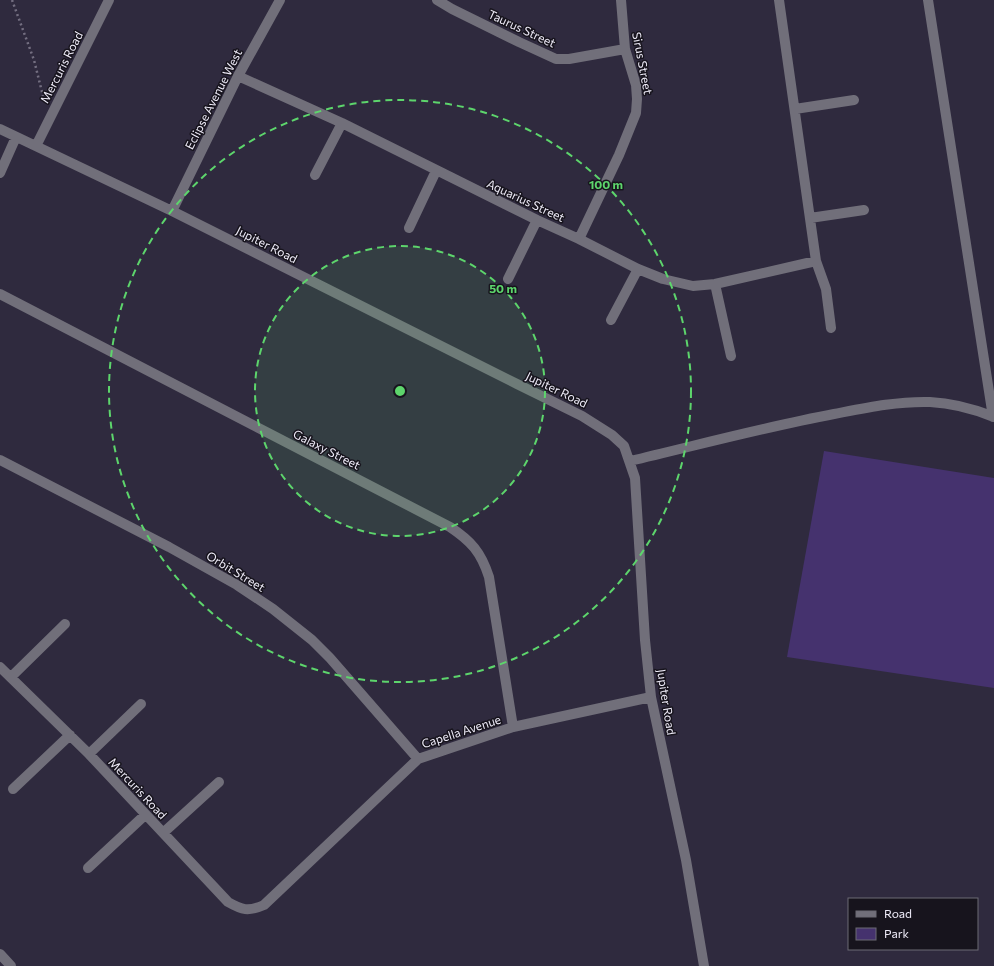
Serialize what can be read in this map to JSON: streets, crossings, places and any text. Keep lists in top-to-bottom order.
{
  "streets": {
    "street": [
      "Taurus Street",
      "Sirus Street",
      "Mercuris Road",
      "Eclipse Avenue West",
      "Aquarius Street",
      "Jupiter Road",
      "Galaxy Street",
      "Orbit Street",
      "Capella Avenue"
    ]
  },
  "crossings": [
    ["Taurus Street", "Sirus Street"],
    ["Sirus Street", "Aquarius Street"],
    ["Mercuris Road", "Jupiter Road"],
    ["Mercuris Road", "Capella Avenue"],
    ["Eclipse Avenue West", "Aquarius Street"],
    ["Eclipse Avenue West", "Jupiter Road"],
    ["Jupiter Road", "Capella Avenue"],
    ["Galaxy Street", "Capella Avenue"],
    ["Orbit Street", "Capella Avenue"]
  ],
  "legend": ["Road", "Park"],
  "rings": ["100 m", "50 m"]
}
